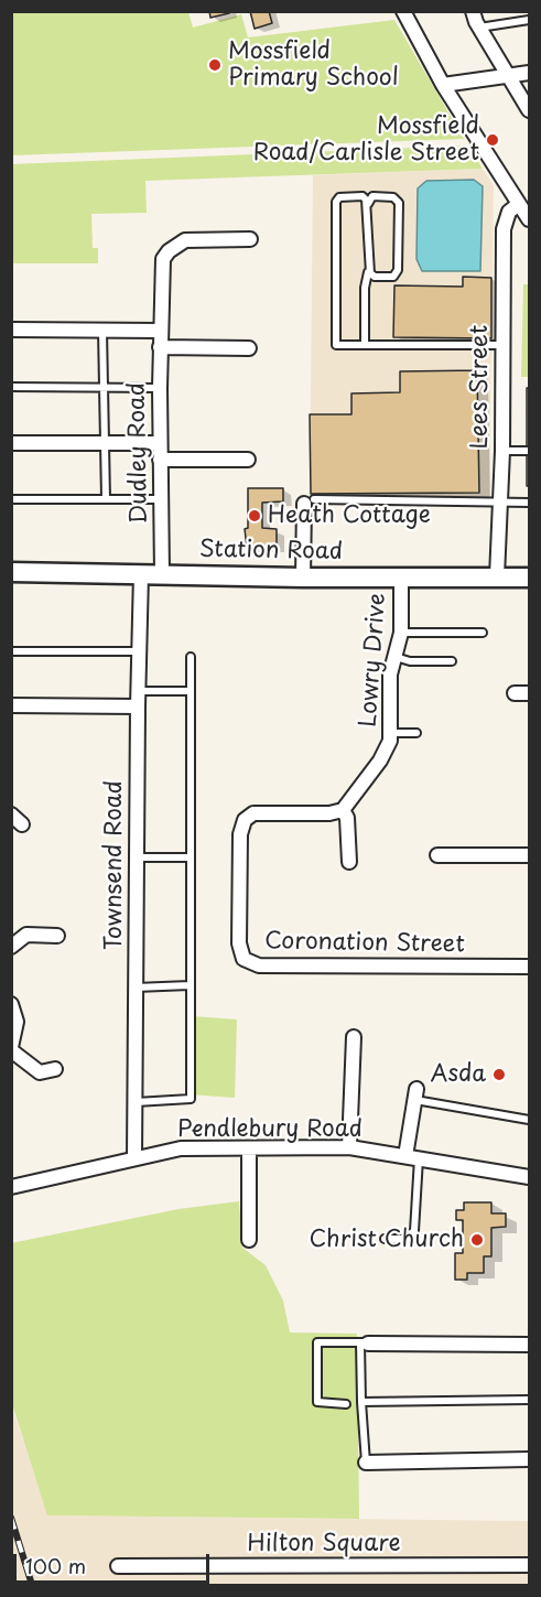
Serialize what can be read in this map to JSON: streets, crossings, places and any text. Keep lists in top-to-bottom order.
{
  "streets": {
    "main road": ["Station Road"],
    "street": [
      "Lees Street",
      "Dudley Road",
      "Lowry Drive",
      "Townsend Road",
      "Coronation Street",
      "Pendlebury Road",
      "Hilton Square"
    ]
  },
  "crossings": [
    ["Lees Street", "Station Road"],
    ["Dudley Road", "Station Road"],
    ["Station Road", "Lowry Drive"],
    ["Station Road", "Townsend Road"],
    ["Lowry Drive", "Coronation Street"],
    ["Townsend Road", "Pendlebury Road"]
  ],
  "places": [
    "Mossfield Primary School",
    "Mossfield Road/Carlisle Street",
    "Heath Cottage",
    "Asda",
    "Christ Church"
  ],
  "scale_bar": "100 m"
}
